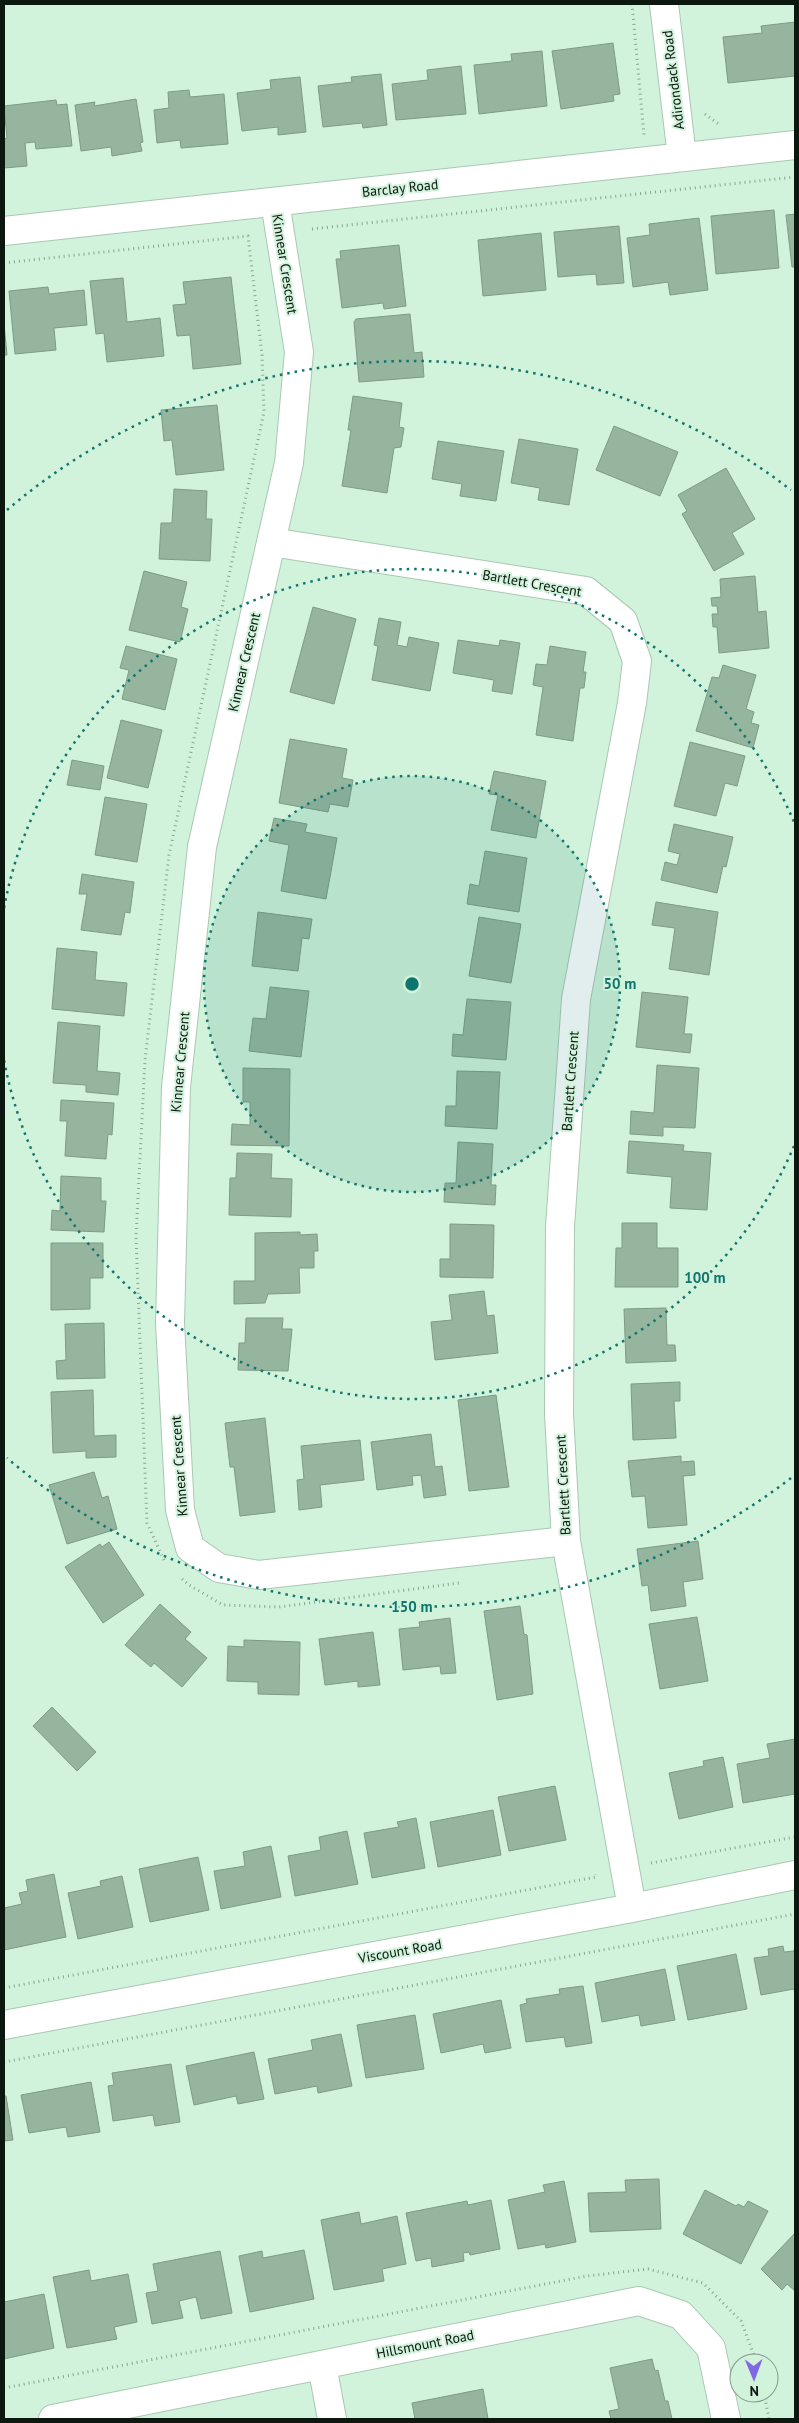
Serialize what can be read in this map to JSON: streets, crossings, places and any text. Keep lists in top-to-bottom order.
{
  "streets": {
    "street": [
      "Adirondack Road",
      "Barclay Road",
      "Kinnear Crescent",
      "Bartlett Crescent",
      "Viscount Road",
      "Hillsmount Road"
    ]
  },
  "crossings": [
    ["Adirondack Road", "Barclay Road"],
    ["Barclay Road", "Kinnear Crescent"],
    ["Kinnear Crescent", "Bartlett Crescent"],
    ["Bartlett Crescent", "Viscount Road"]
  ],
  "north": "bottom",
  "rings": ["50 m", "100 m", "150 m"]
}
